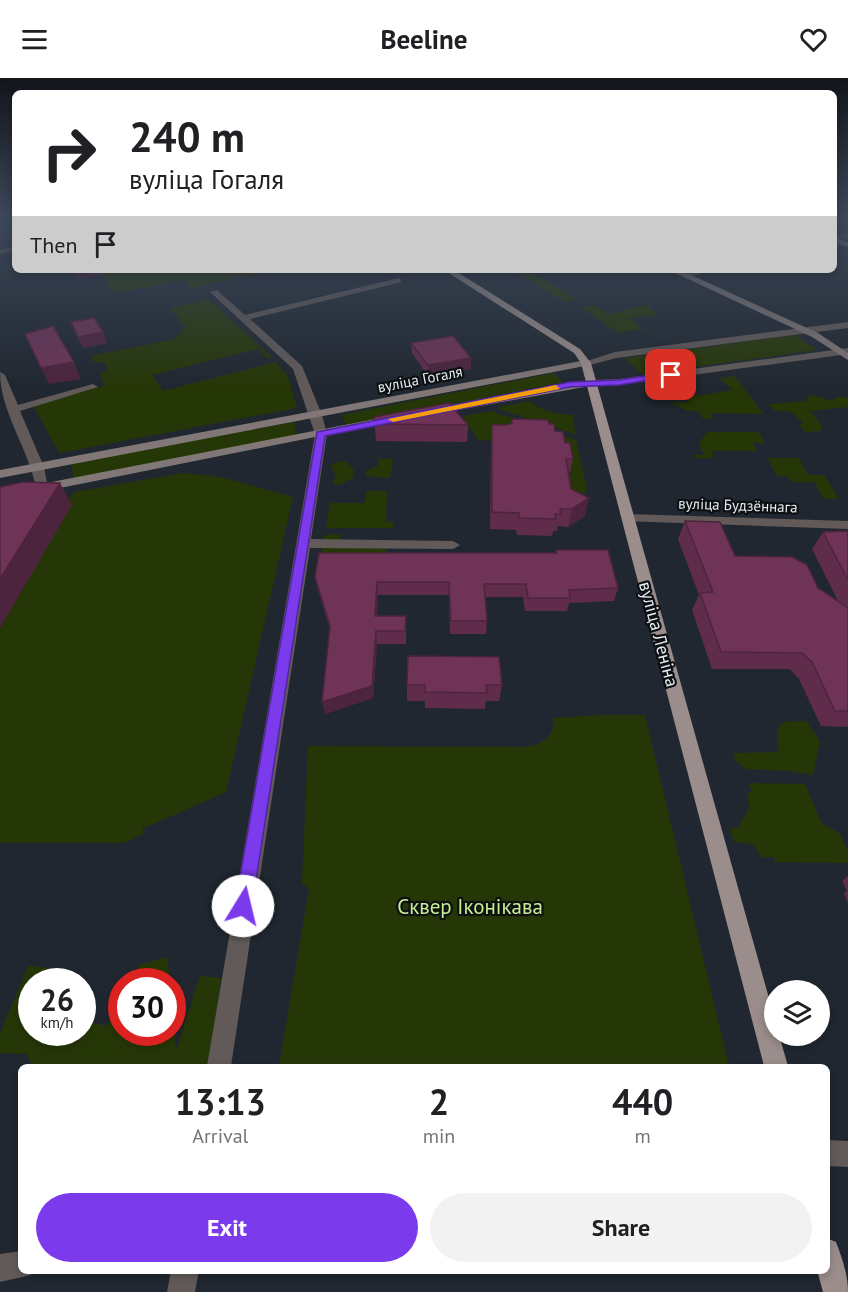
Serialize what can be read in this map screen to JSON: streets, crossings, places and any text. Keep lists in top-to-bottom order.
{
  "streets": {
    "main road": ["вуліца Гогаля", "вуліца Леніна"],
    "street": ["вуліца Будзённага"]
  },
  "crossings": [
    ["вуліца Гогаля", "вуліца Леніна"],
    ["вуліца Будзённага", "вуліца Леніна"]
  ],
  "parks": ["Сквер Іконікава"],
  "page": {
    "header": "Beeline",
    "turn": ["240 m", "вуліца Гогаля"],
    "then": "Then",
    "speed": "26 km/h",
    "limit": "30",
    "eta": [
      "13:13",
      "Arrival",
      "2",
      "min",
      "440",
      "m"
    ],
    "buttons": ["Exit", "Share"]
  }
}
